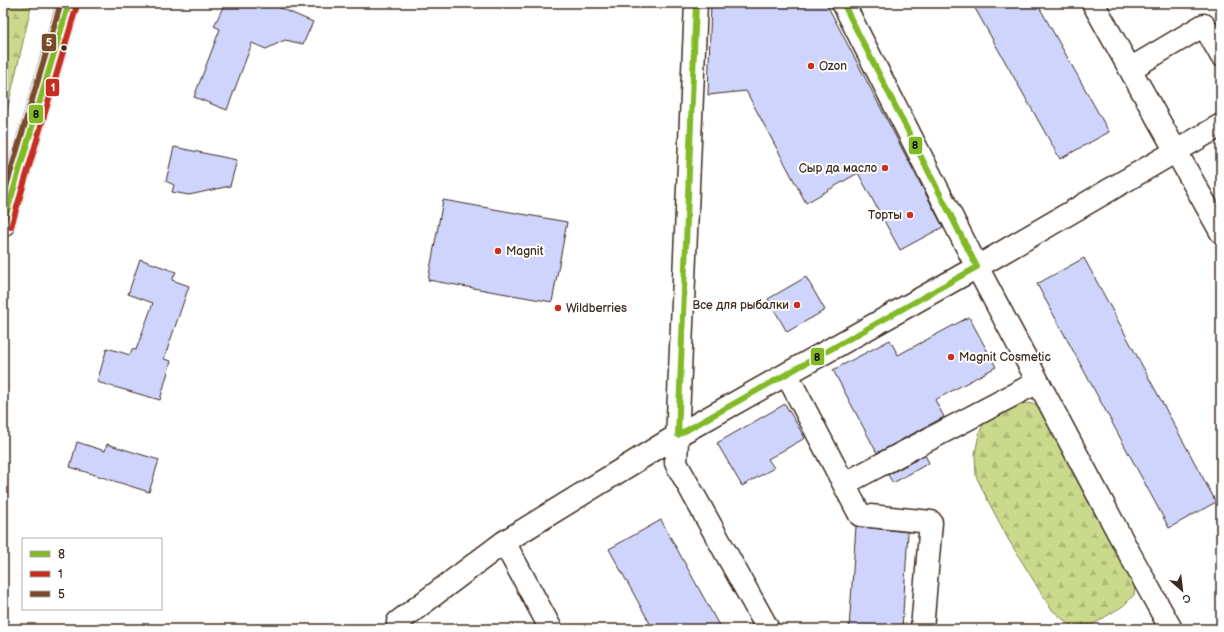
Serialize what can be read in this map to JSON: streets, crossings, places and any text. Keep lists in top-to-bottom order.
{
  "places": [
    "Ozon",
    "Сыр да масло",
    "Торты",
    "Magnit",
    "Все для рыбалки",
    "Wildberries",
    "Magnit Cosmetic"
  ],
  "lines": ["transit line 8", "transit line 5", "transit line 1"],
  "legend": ["8", "1", "5"],
  "north": "bottom right"
}
